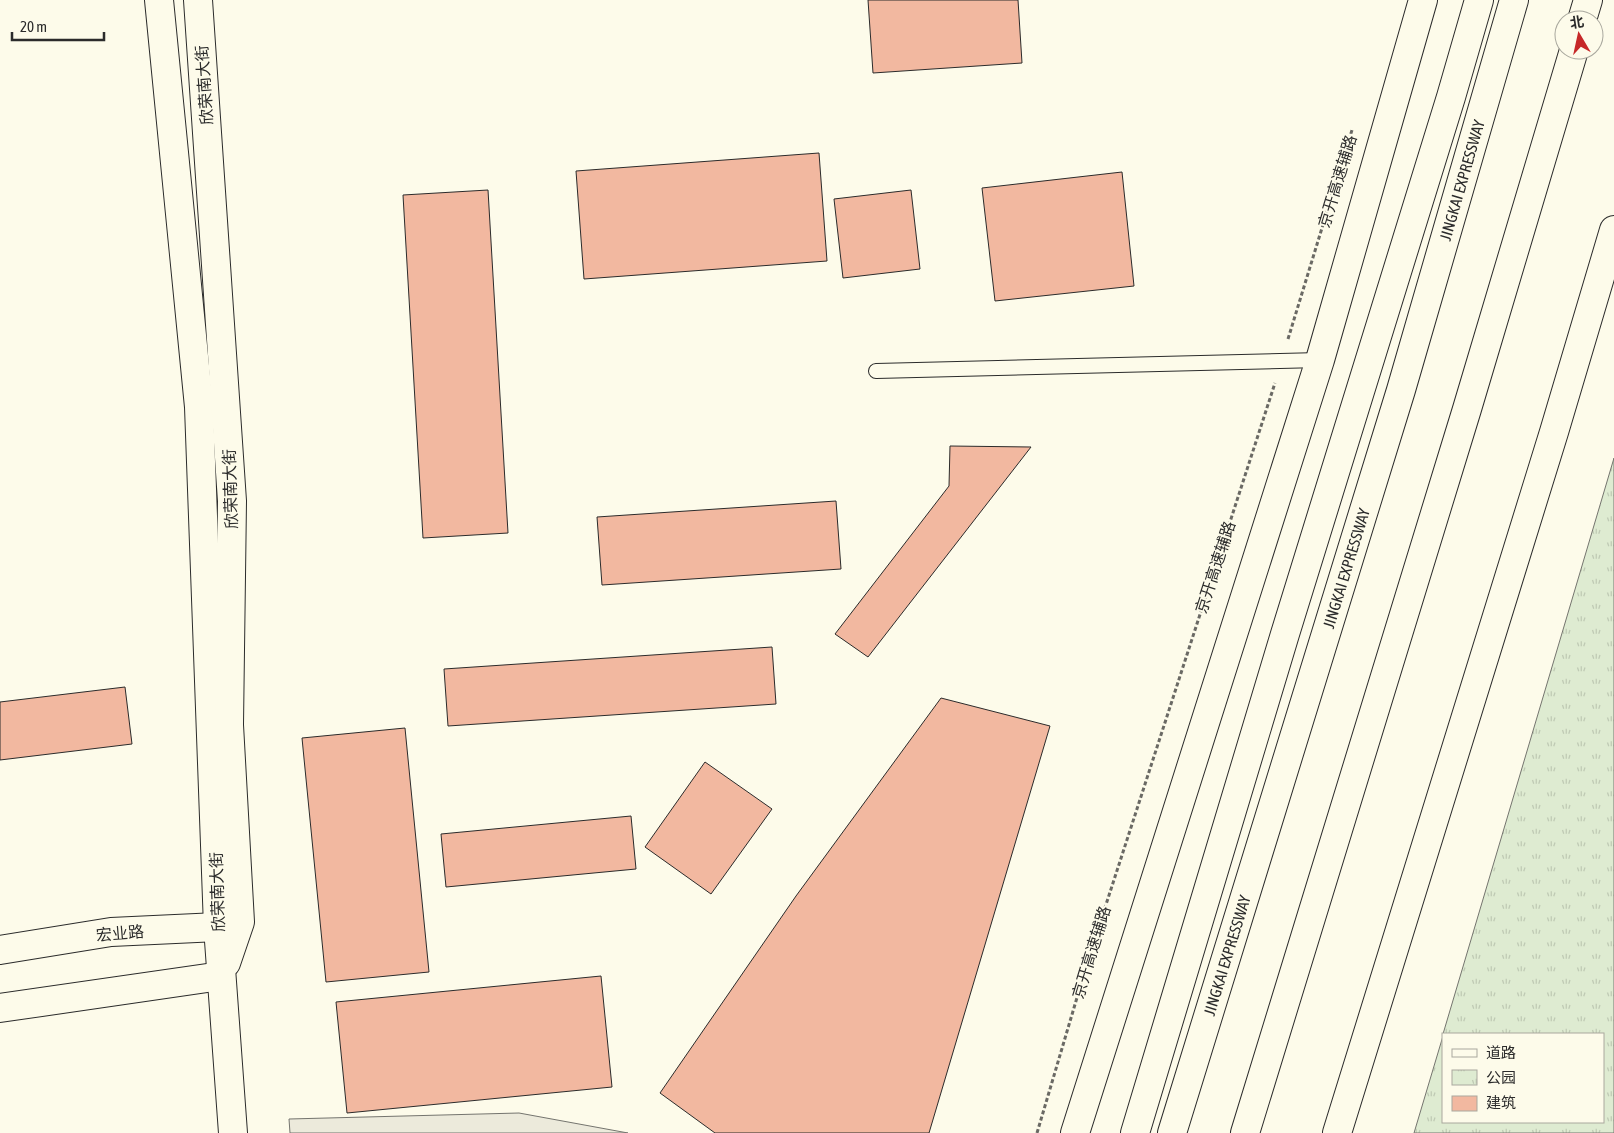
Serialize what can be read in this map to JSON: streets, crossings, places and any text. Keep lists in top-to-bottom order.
{
  "streets": {
    "main road": [
      "欣荣南大街",
      "JINGKAI EXPRESSWAY",
      "京开高速辅路",
      "宏业路"
    ]
  },
  "crossings": [
    ["欣荣南大街", "宏业路"]
  ],
  "legend": ["道路", "公园", "建筑"],
  "scale_bar": "20 m",
  "north": "top"
}
